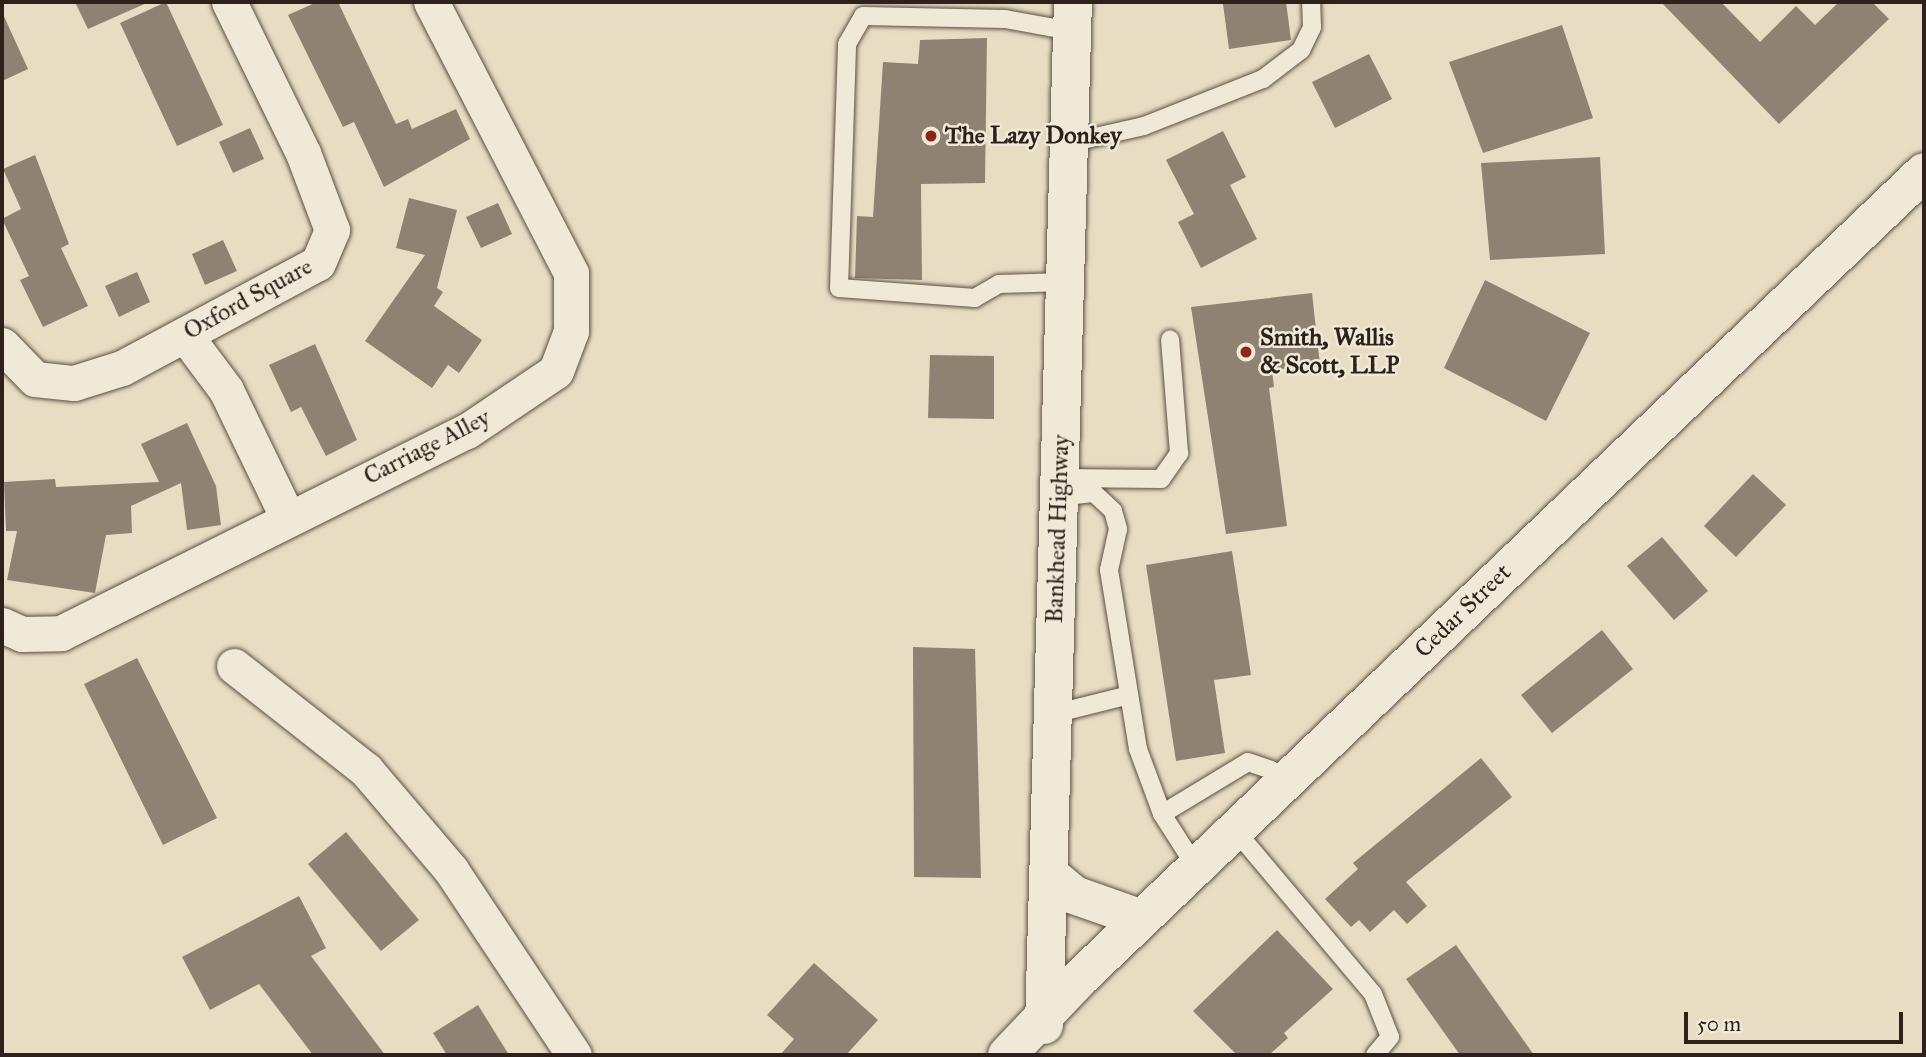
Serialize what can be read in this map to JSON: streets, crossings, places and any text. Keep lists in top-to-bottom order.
{
  "streets": {
    "street": [
      "Oxford Square",
      "Carriage Alley",
      "Bankhead Highway",
      "Cedar Street"
    ]
  },
  "crossings": [
    ["Bankhead Highway", "Cedar Street"]
  ],
  "places": ["The Lazy Donkey", "Smith, Wallis & Scott, LLP"],
  "scale_bar": "50 m"
}
